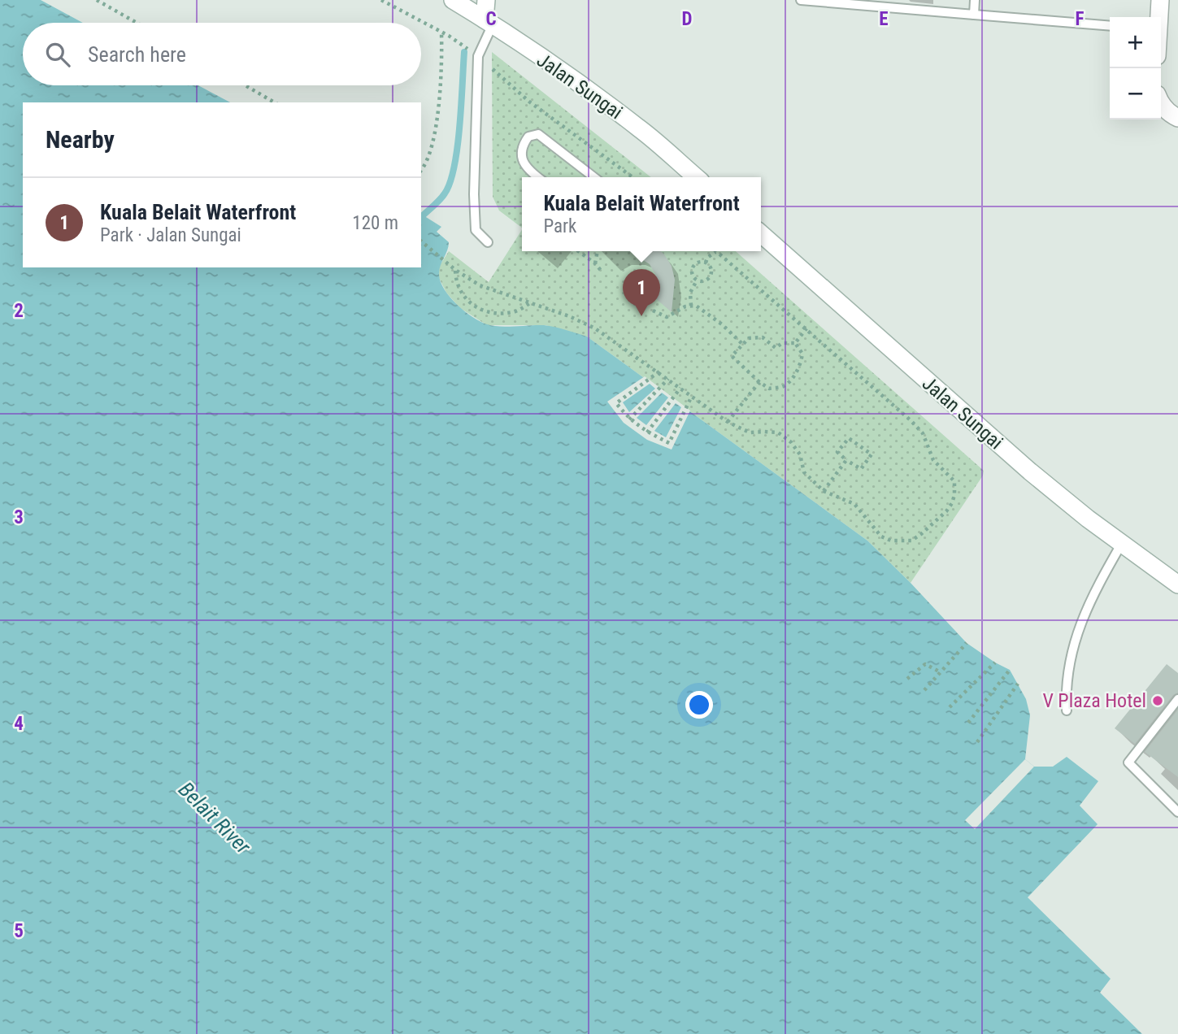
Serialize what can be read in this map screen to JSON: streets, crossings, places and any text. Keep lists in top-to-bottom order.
{
  "streets": {
    "main road": ["Jalan Sungai"]
  },
  "water": ["Belait River"],
  "places": ["V Plaza Hotel"],
  "page": {
    "map_buttons": ["+", "−"],
    "search": "Search here",
    "heading": "Nearby",
    "list": [
      {
        "mark": "1",
        "name": "Kuala Belait Waterfront",
        "note": "Park · Jalan Sungai",
        "value": "120 m"
      }
    ],
    "popup": ["Kuala Belait Waterfront", "Park"],
    "pins": "1"
  },
  "grid": {
    "columns": [
      "C",
      "D",
      "E",
      "F"
    ],
    "rows": [
      "2",
      "3",
      "4",
      "5"
    ]
  }
}
